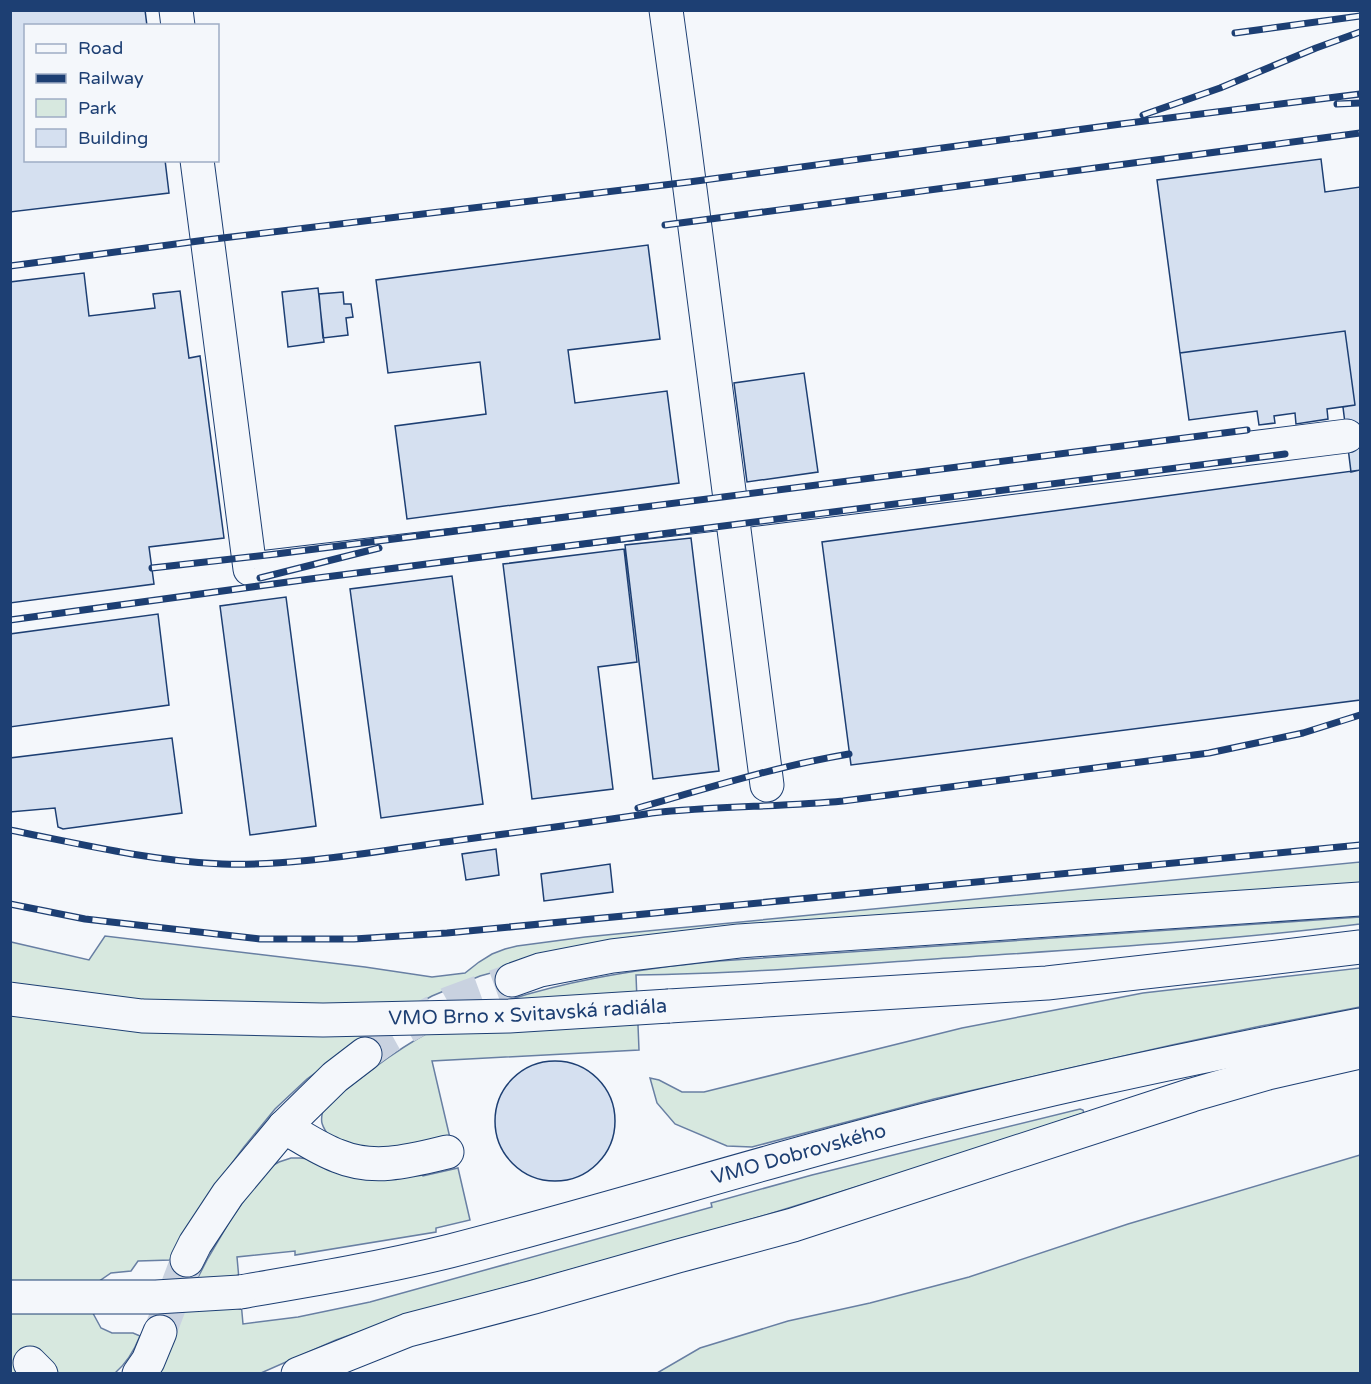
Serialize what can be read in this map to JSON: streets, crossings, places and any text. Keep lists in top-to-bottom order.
{
  "streets": {
    "main road": ["VMO Brno x Svitavská radiála", "VMO Dobrovského"]
  },
  "legend": [
    "Road",
    "Railway",
    "Park",
    "Building"
  ]
}
